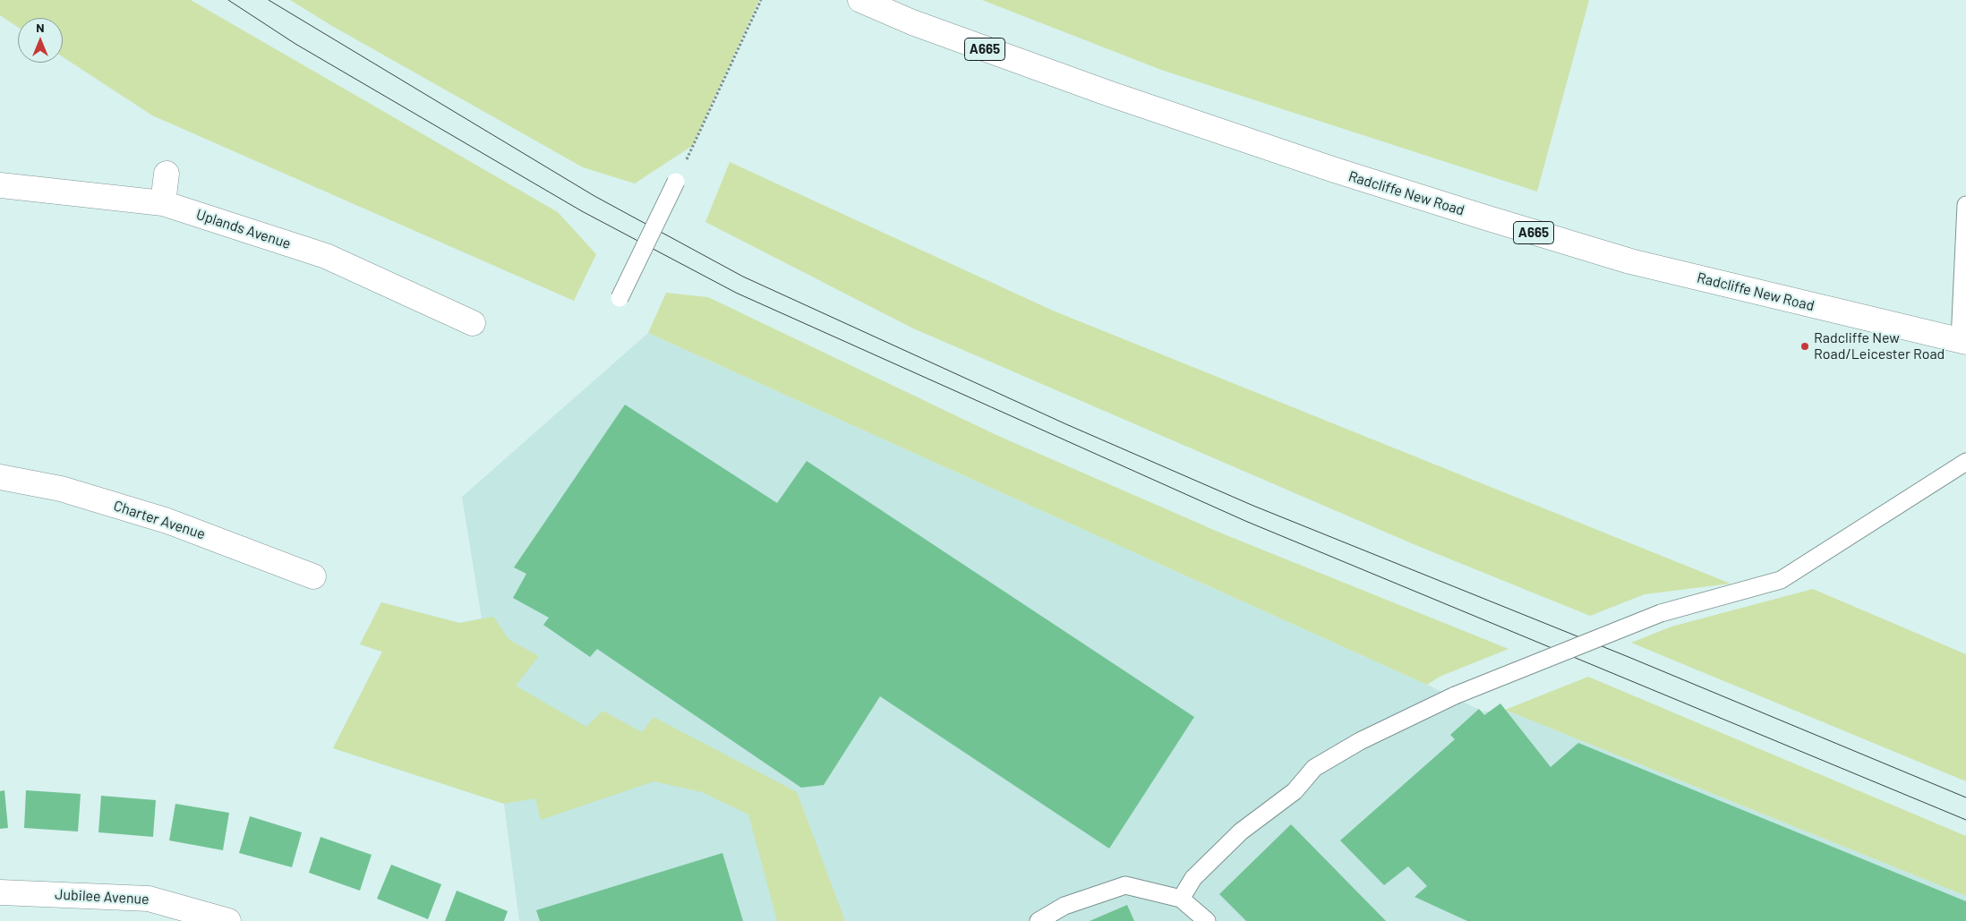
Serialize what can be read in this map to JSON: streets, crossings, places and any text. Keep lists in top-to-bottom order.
{
  "streets": {
    "main road": [
      "A665",
      "Radcliffe New Road",
      "Uplands Avenue",
      "Charter Avenue",
      "Jubilee Avenue"
    ]
  },
  "places": ["Radcliffe New Road/Leicester Road"],
  "north": "top"
}
